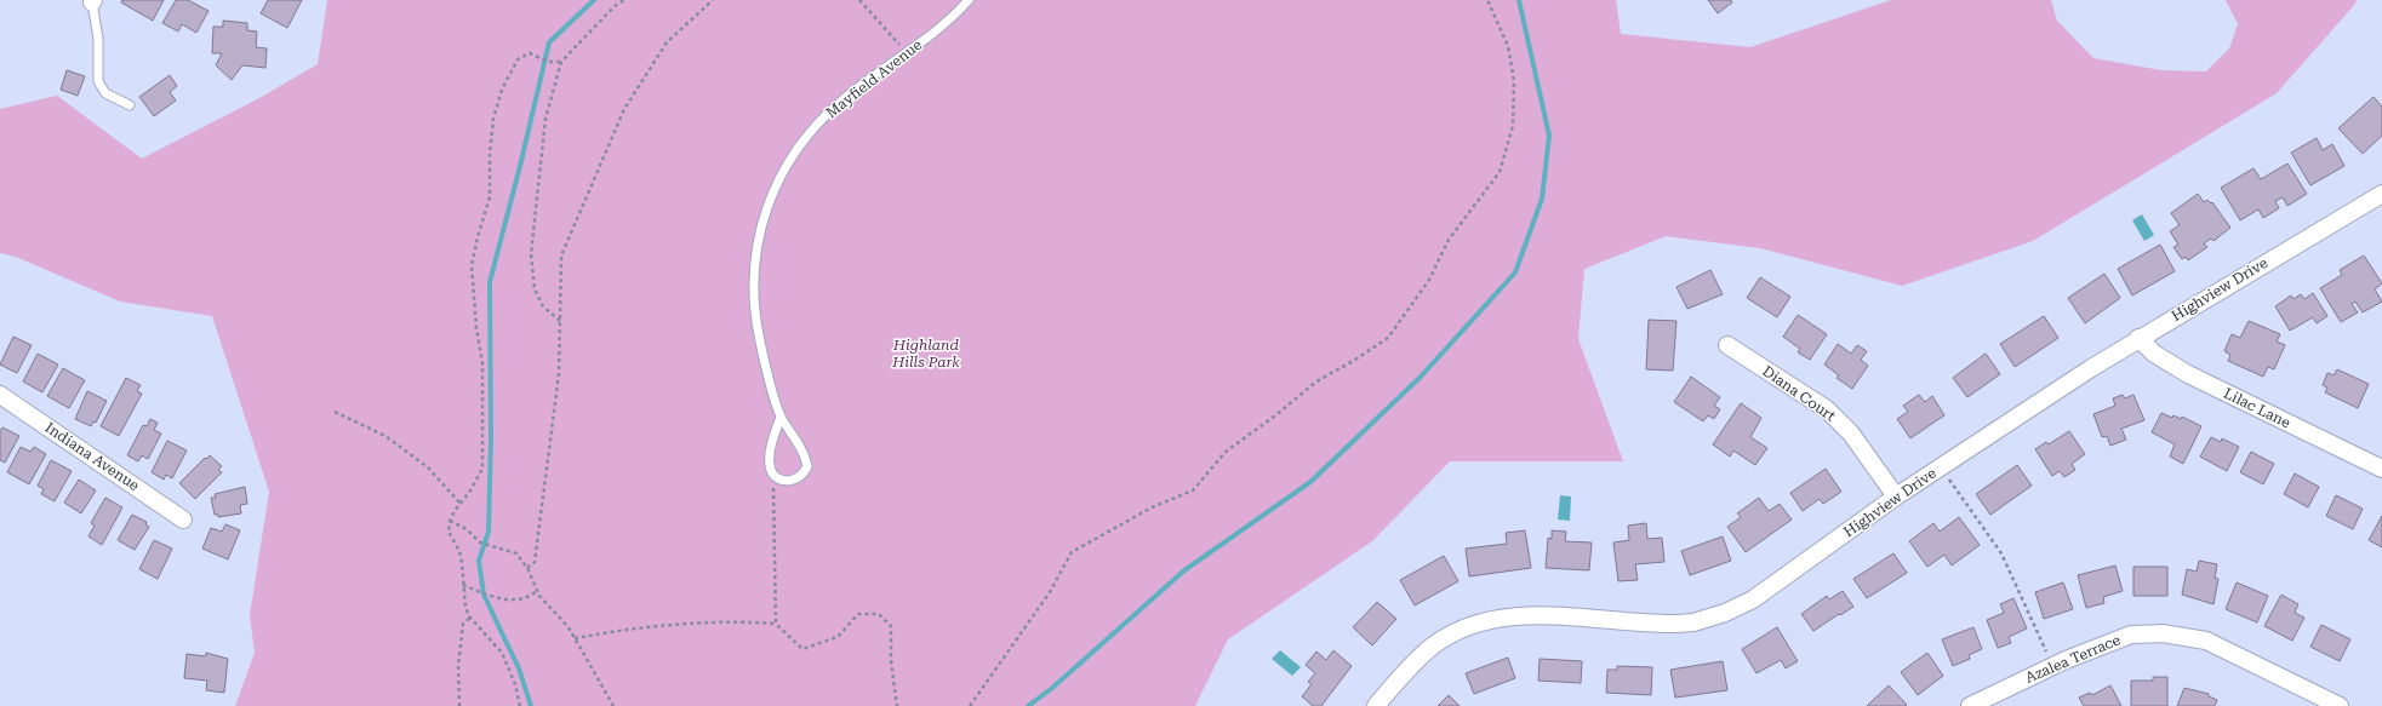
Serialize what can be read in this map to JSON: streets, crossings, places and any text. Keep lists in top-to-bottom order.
{
  "streets": {
    "street": [
      "Highview Drive",
      "Diana Court",
      "Lilac Lane",
      "Indiana Avenue",
      "Azalea Terrace"
    ],
    "lane": ["Mayfield Avenue"]
  },
  "crossings": [
    ["Highview Drive", "Diana Court"],
    ["Highview Drive", "Lilac Lane"]
  ],
  "parks": ["Highland Hills Park"]
}
